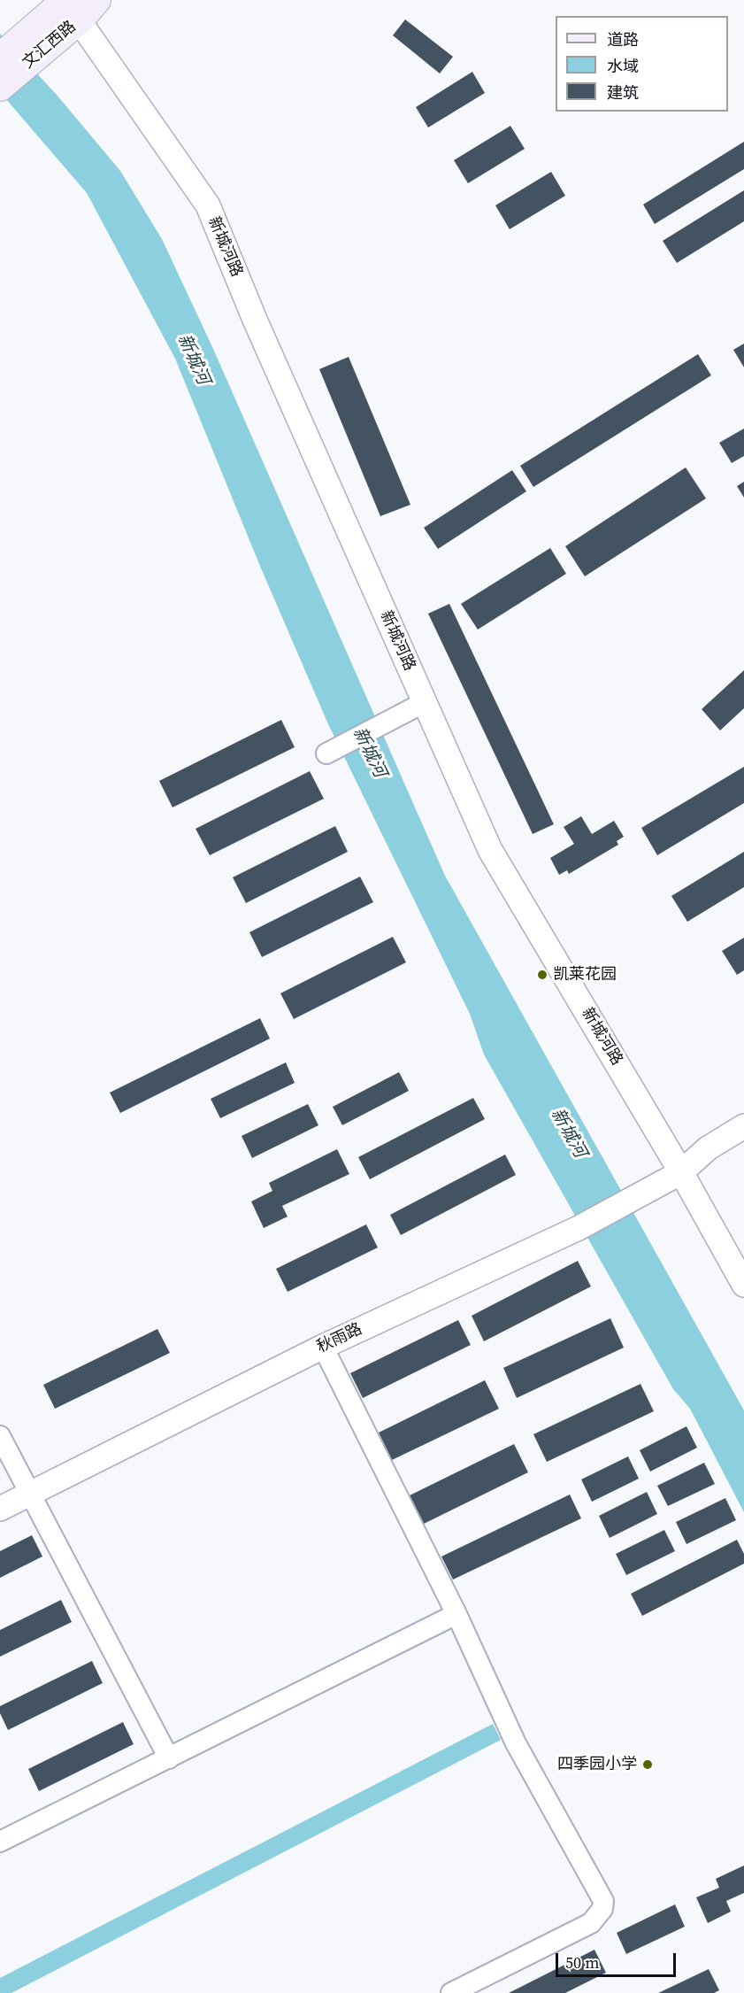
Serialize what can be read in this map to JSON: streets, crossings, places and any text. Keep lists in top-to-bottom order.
{
  "streets": {
    "main road": ["文汇西路"],
    "street": ["新城河路", "秋雨路"]
  },
  "crossings": [
    ["文汇西路", "新城河路"],
    ["新城河路", "秋雨路"]
  ],
  "water": ["新城河"],
  "places": ["凯莱花园", "四季园小学"],
  "legend": ["道路", "水域", "建筑"],
  "scale_bar": "50 m"
}
